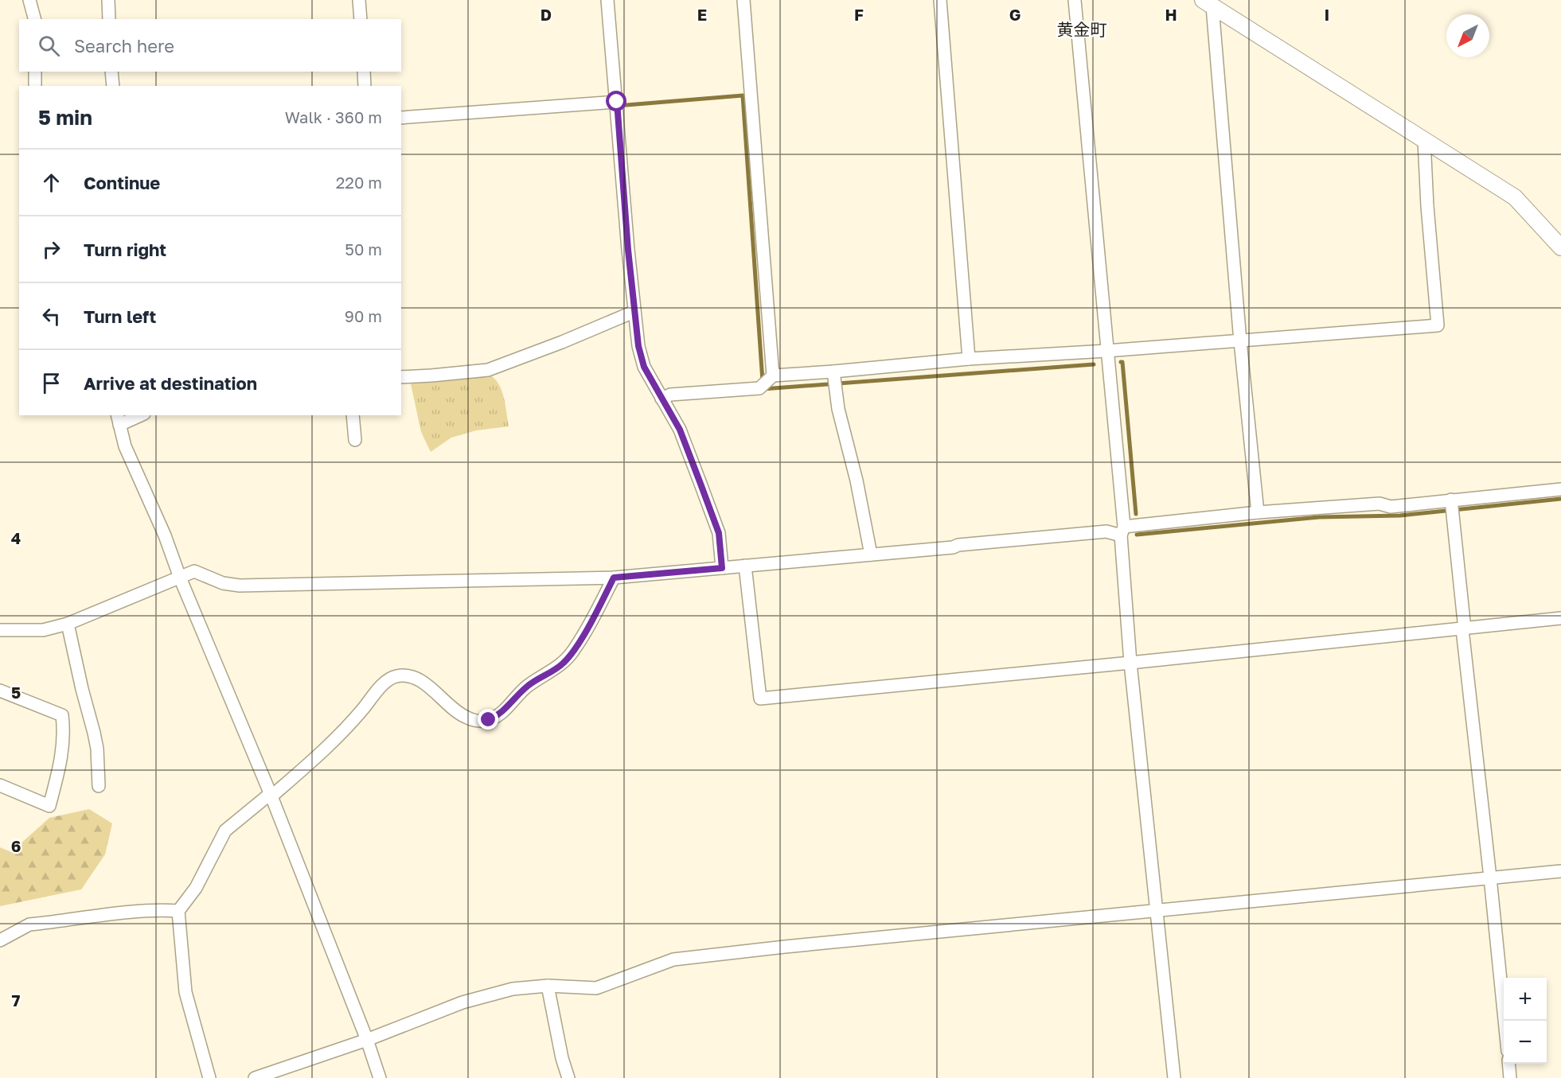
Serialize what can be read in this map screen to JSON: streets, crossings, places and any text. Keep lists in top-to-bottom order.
{
  "districts": ["黄金町"],
  "north": "bottom left",
  "page": {
    "search": "Search here",
    "heading": ["5 min", "Walk · 360 m"],
    "list": [
      ["Continue", "220 m"],
      ["Turn right", "50 m"],
      ["Turn left", "90 m"],
      "Arrive at destination"
    ],
    "map_buttons": ["+", "−"]
  },
  "grid": {
    "columns": [
      "D",
      "E",
      "F",
      "G",
      "H",
      "I"
    ],
    "rows": [
      "4",
      "5",
      "6",
      "7"
    ]
  }
}
